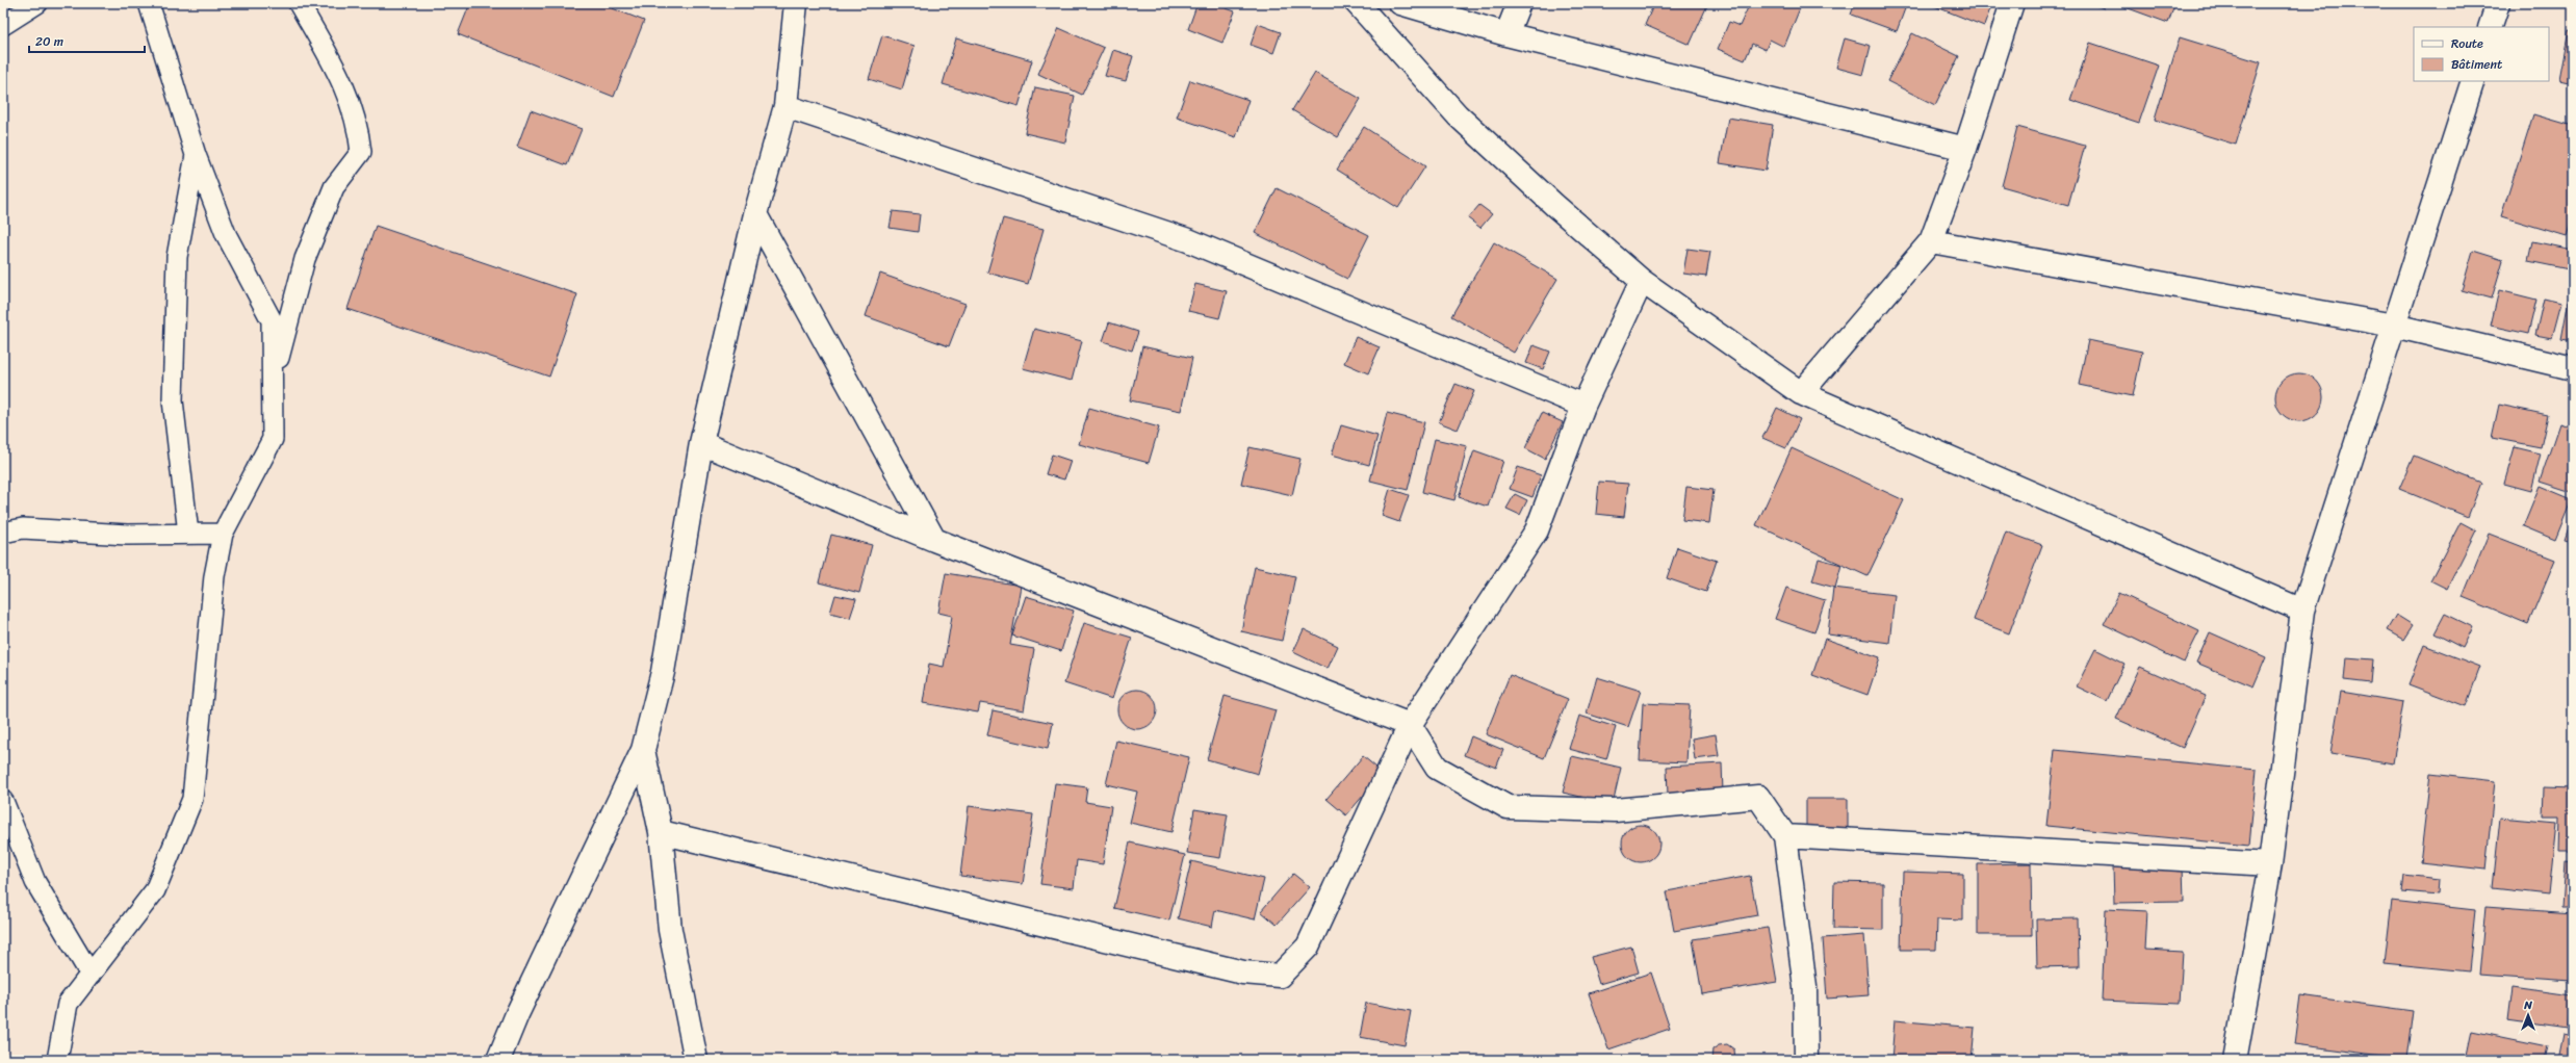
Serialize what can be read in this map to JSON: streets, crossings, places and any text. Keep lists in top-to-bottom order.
{
  "legend": ["Route", "Bâtiment"],
  "scale_bar": "20 m",
  "north": "top"
}
